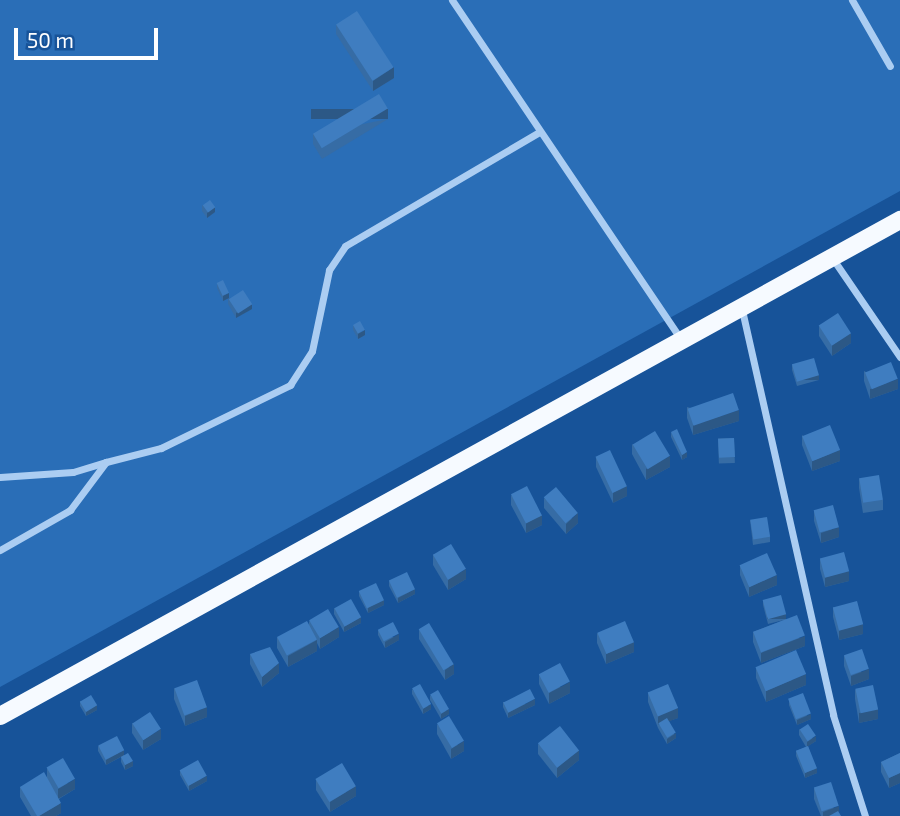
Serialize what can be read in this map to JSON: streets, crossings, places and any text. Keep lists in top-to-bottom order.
{
  "scale_bar": "50 m"
}
